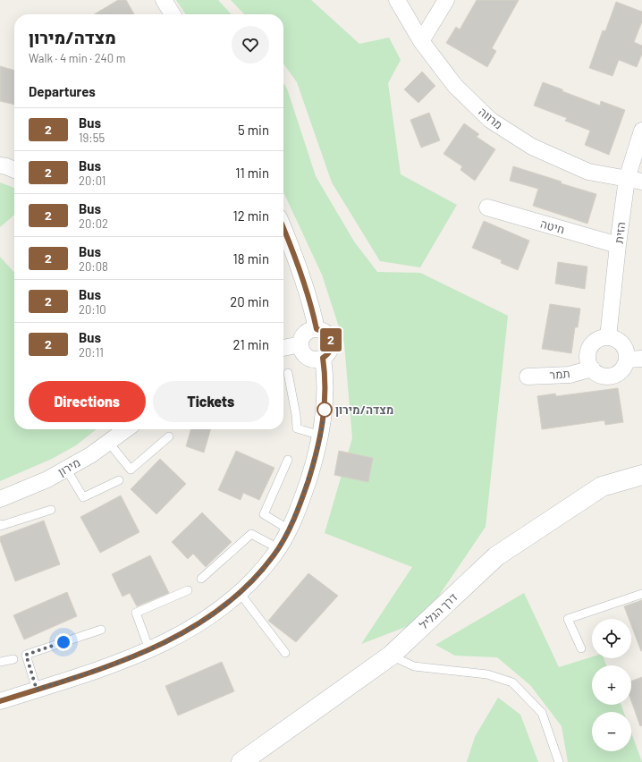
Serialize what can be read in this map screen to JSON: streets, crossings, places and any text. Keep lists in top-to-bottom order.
{
  "streets": {
    "street": [
      "מרווה",
      "חיטה",
      "הזית",
      "תמר",
      "מירון",
      "דרך הגליל"
    ]
  },
  "crossings": [
    ["מרווה", "הזית"],
    ["חיטה", "הזית"],
    ["הזית", "תמר"]
  ],
  "places": ["מצדה/מירון"],
  "lines": ["bus line 2"],
  "page": {
    "on_map": "2",
    "heading": [
      ["מצדה/מירון", "Walk · 4 min · 240 m"],
      "Departures"
    ],
    "list": [
      {
        "mark": "2",
        "name": "Bus",
        "note": "19:55",
        "value": "5 min"
      },
      {
        "mark": "2",
        "name": "Bus",
        "note": "20:01",
        "value": "11 min"
      },
      {
        "mark": "2",
        "name": "Bus",
        "note": "20:02",
        "value": "12 min"
      },
      {
        "mark": "2",
        "name": "Bus",
        "note": "20:08",
        "value": "18 min"
      },
      {
        "mark": "2",
        "name": "Bus",
        "note": "20:10",
        "value": "20 min"
      },
      {
        "mark": "2",
        "name": "Bus",
        "note": "20:11",
        "value": "21 min"
      }
    ],
    "buttons": ["Directions", "Tickets"],
    "map_buttons": ["+", "−"]
  }
}
